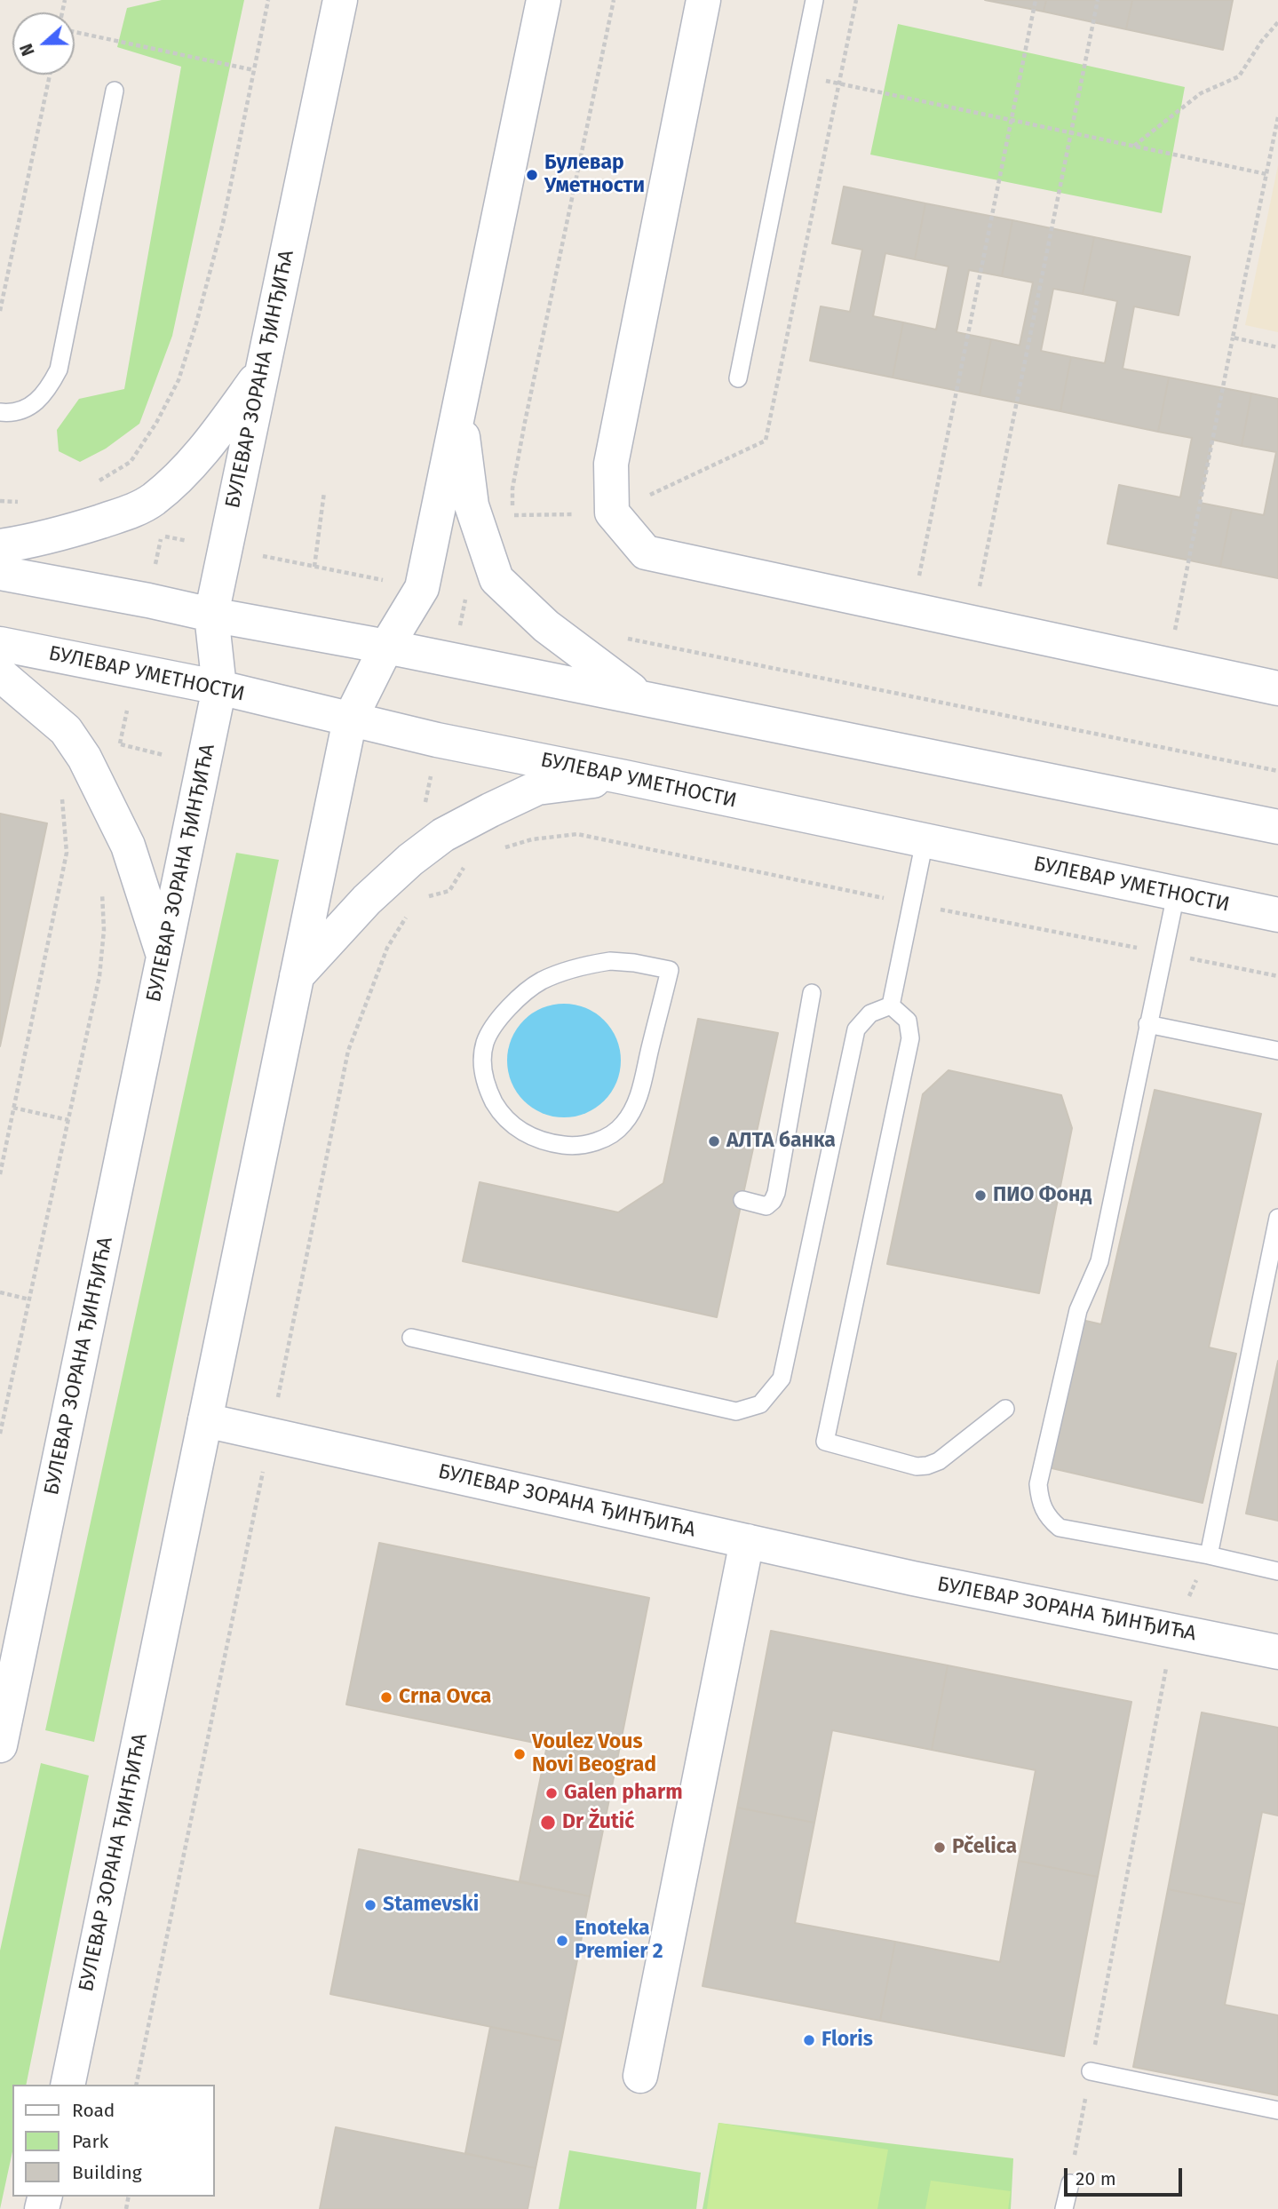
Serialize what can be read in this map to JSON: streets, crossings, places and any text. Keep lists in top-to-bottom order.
{
  "streets": {
    "street": ["БУЛЕВАР ЗОРАНА ЂИНЂИЋА", "БУЛЕВАР УМЕТНОСТИ"]
  },
  "crossings": [
    ["БУЛЕВАР ЗОРАНА ЂИНЂИЋА", "БУЛЕВАР УМЕТНОСТИ"]
  ],
  "places": [
    "Булевар Уметности",
    "АЛТА банка",
    "ПИО Фонд",
    "Crna Ovca",
    "Voulez Vous Novi Beograd",
    "Galen pharm",
    "Dr Žutić",
    "Pčelica",
    "Stamevski",
    "Enoteka Premier 2",
    "Floris"
  ],
  "legend": ["Road", "Park", "Building"],
  "scale_bar": "20 m",
  "north": "left"
}
